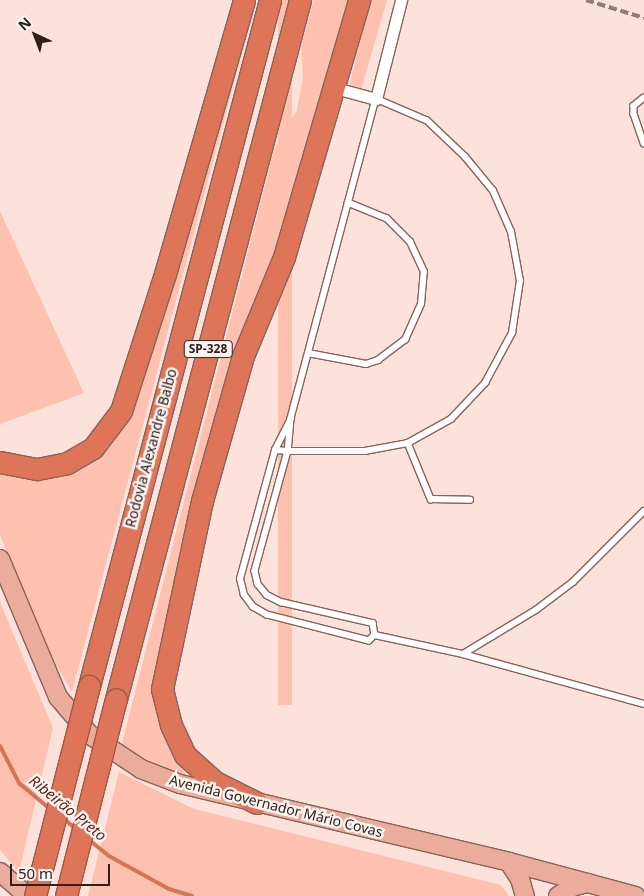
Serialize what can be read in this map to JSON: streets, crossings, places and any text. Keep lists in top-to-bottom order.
{
  "streets": {
    "highway": ["SP-328", "Rodovia Alexandre Balbo"],
    "main road": ["Avenida Governador Mário Covas"]
  },
  "water": ["Ribeirão Preto"],
  "scale_bar": "50 m",
  "north": "top left"
}
